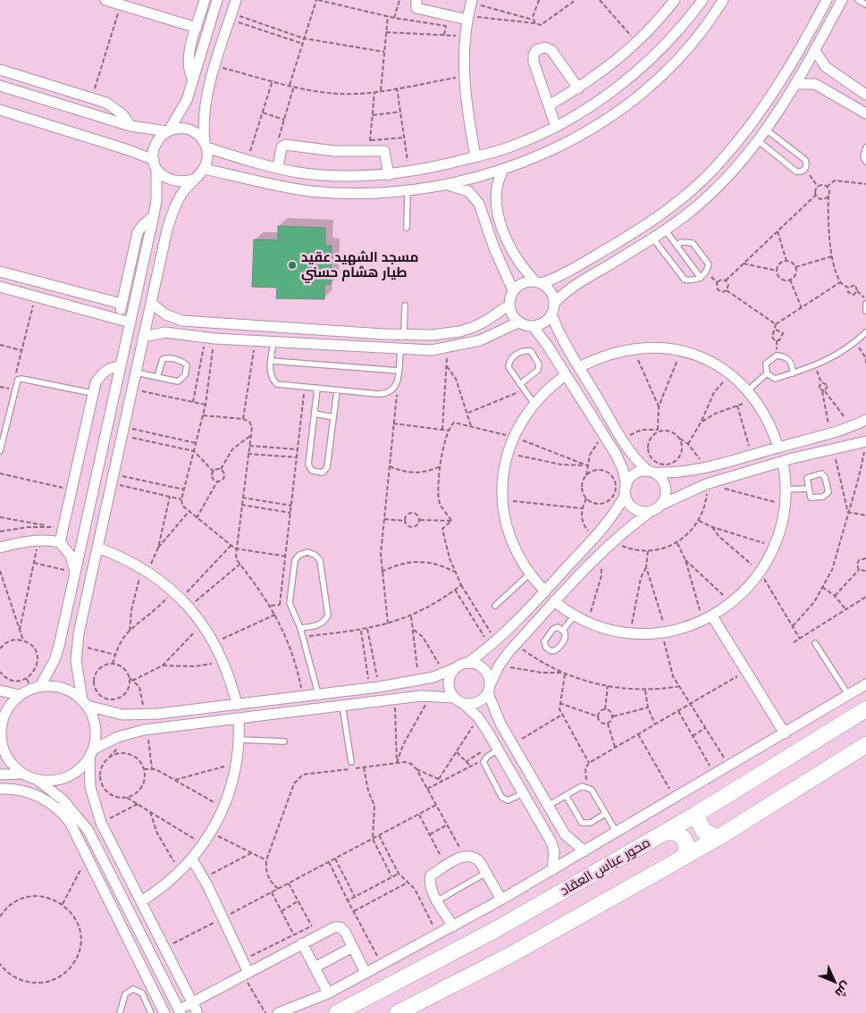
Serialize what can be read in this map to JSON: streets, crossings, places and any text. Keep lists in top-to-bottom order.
{
  "streets": {
    "main road": ["محور عباس العقاد"]
  },
  "places": ["مسجد الشهيد عقيد طيار هشام حسني"],
  "north": "bottom right"
}
